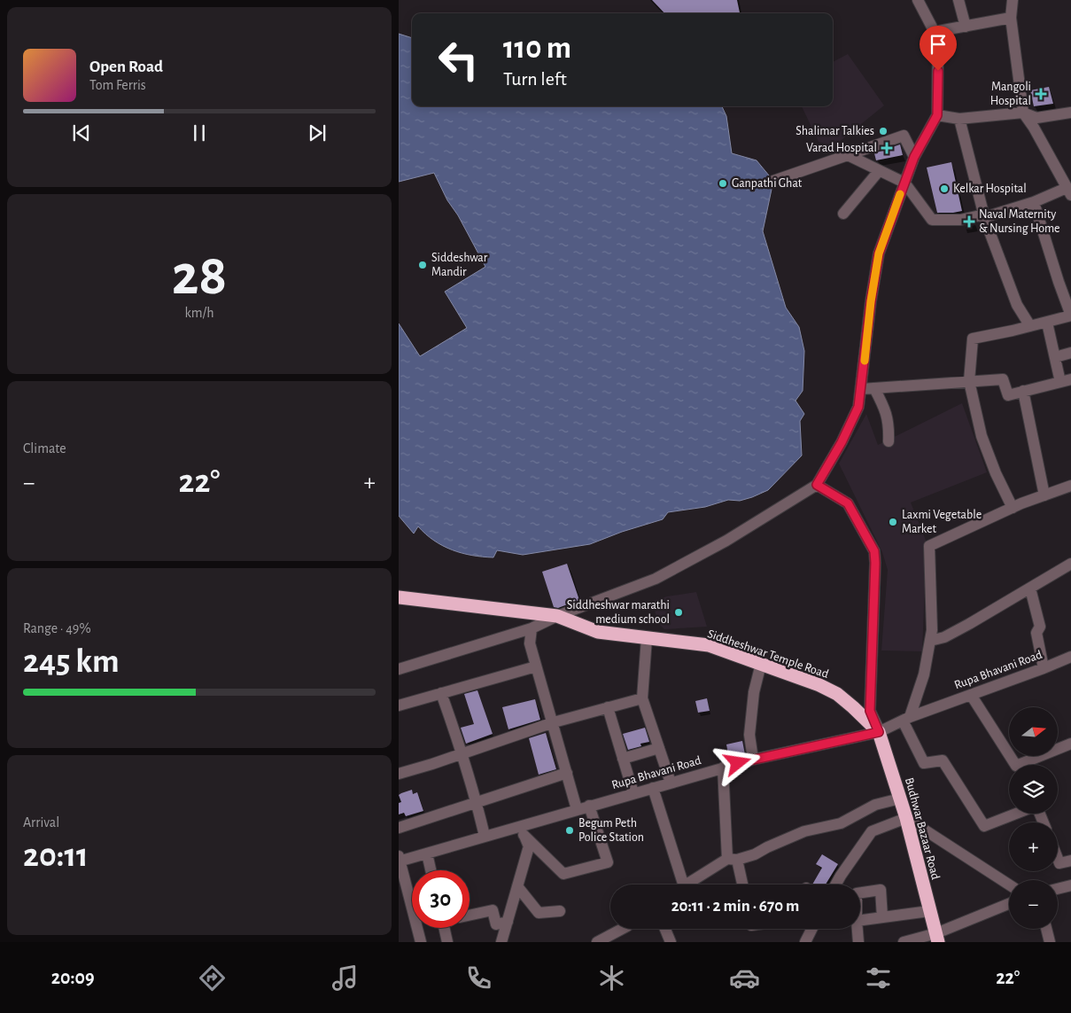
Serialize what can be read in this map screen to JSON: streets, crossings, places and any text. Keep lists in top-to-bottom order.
{
  "streets": {
    "highway": ["Siddheshwar Temple Road", "Budhwar Bazaar Road"],
    "street": ["Rupa Bhavani Road"]
  },
  "crossings": [
    ["Siddheshwar Temple Road", "Rupa Bhavani Road"],
    ["Siddheshwar Temple Road", "Budhwar Bazaar Road"],
    ["Rupa Bhavani Road", "Budhwar Bazaar Road"]
  ],
  "places": {
    "health": ["Mangoli Hospital", "Varad Hospital", "Naval Maternity & Nursing Home"],
    "other": [
      "Shalimar Talkies",
      "Ganpathi Ghat",
      "Kelkar Hospital",
      "Siddeshwar Mandir",
      "Laxmi Vegetable Market",
      "Siddheshwar marathi medium school",
      "Begum Peth Police Station"
    ]
  },
  "north": "right",
  "page": {
    "turn": ["110 m", "Turn left"],
    "song": ["Open Road", "Tom Ferris"],
    "tile": [
      ["28", "km/h"],
      "Climate",
      ["Range · 49%", "245 km"],
      ["Arrival", "20:11"]
    ],
    "heat": ["−", "22°", "+"],
    "map_buttons": ["+", "−"],
    "limit": "30",
    "trip": "20:11 · 2 min · 670 m",
    "tabs": ["20:09", "22°"]
  }
}
